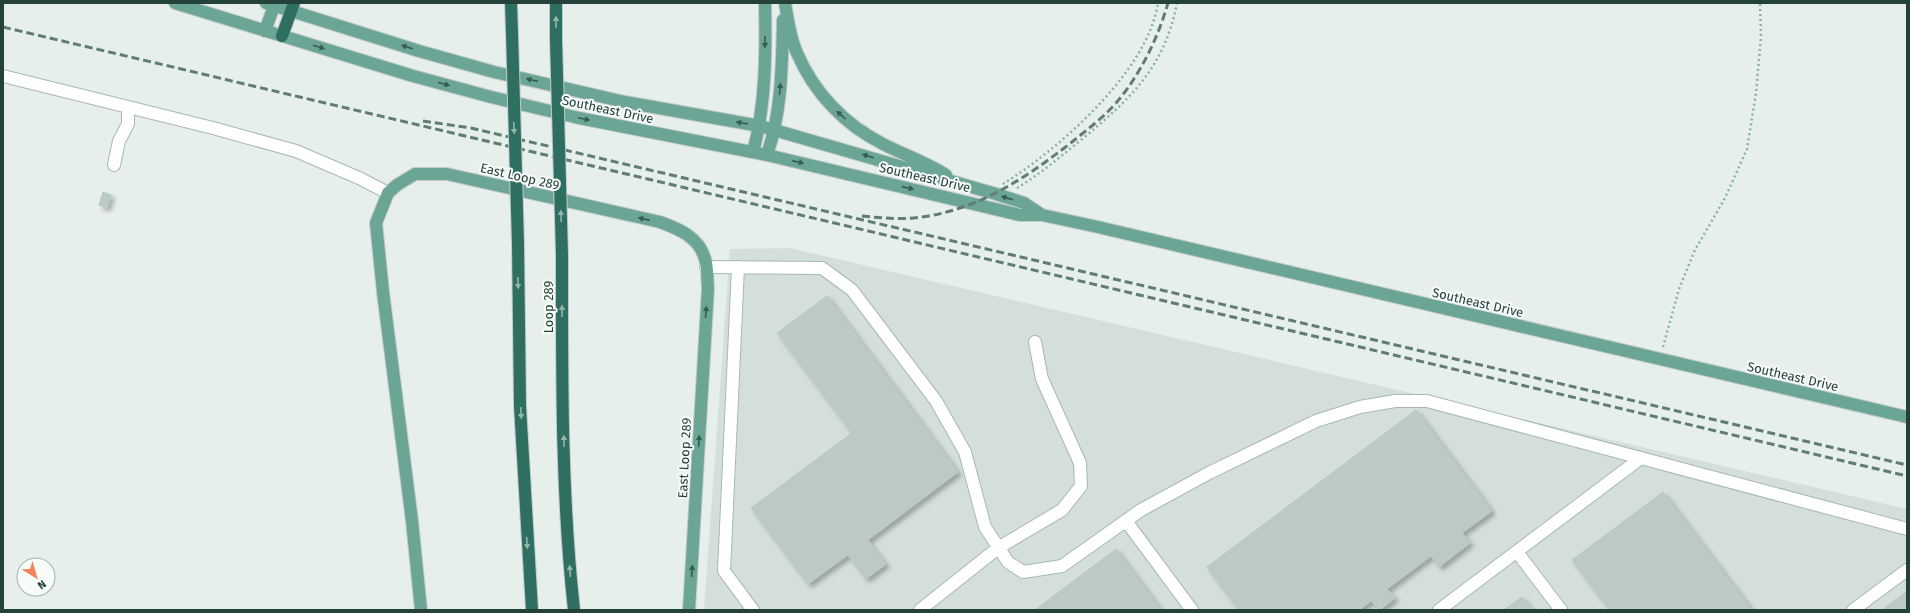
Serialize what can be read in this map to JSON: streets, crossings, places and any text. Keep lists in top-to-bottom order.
{
  "streets": {
    "highway": ["Loop 289"],
    "main road": ["Southeast Drive", "East Loop 289"]
  },
  "north": "bottom right"
}
